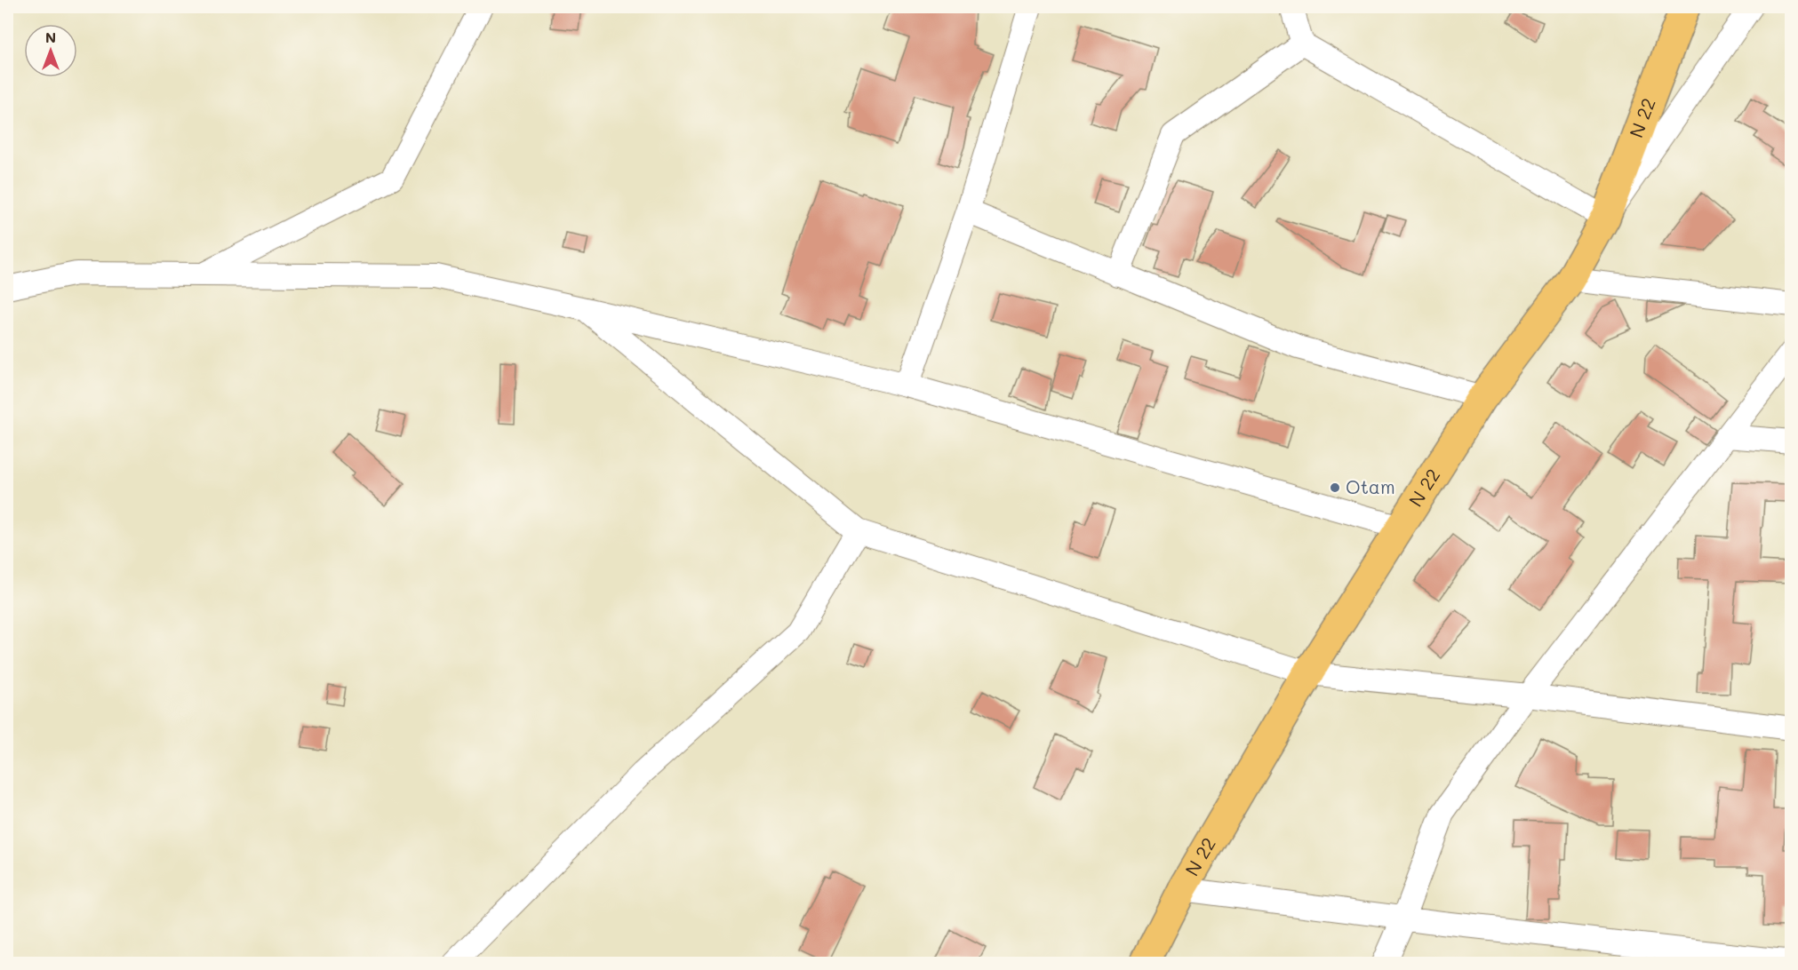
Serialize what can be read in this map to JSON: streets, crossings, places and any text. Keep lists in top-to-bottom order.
{
  "streets": {
    "main road": ["N 22"]
  },
  "places": ["Otam"],
  "north": "top"
}
